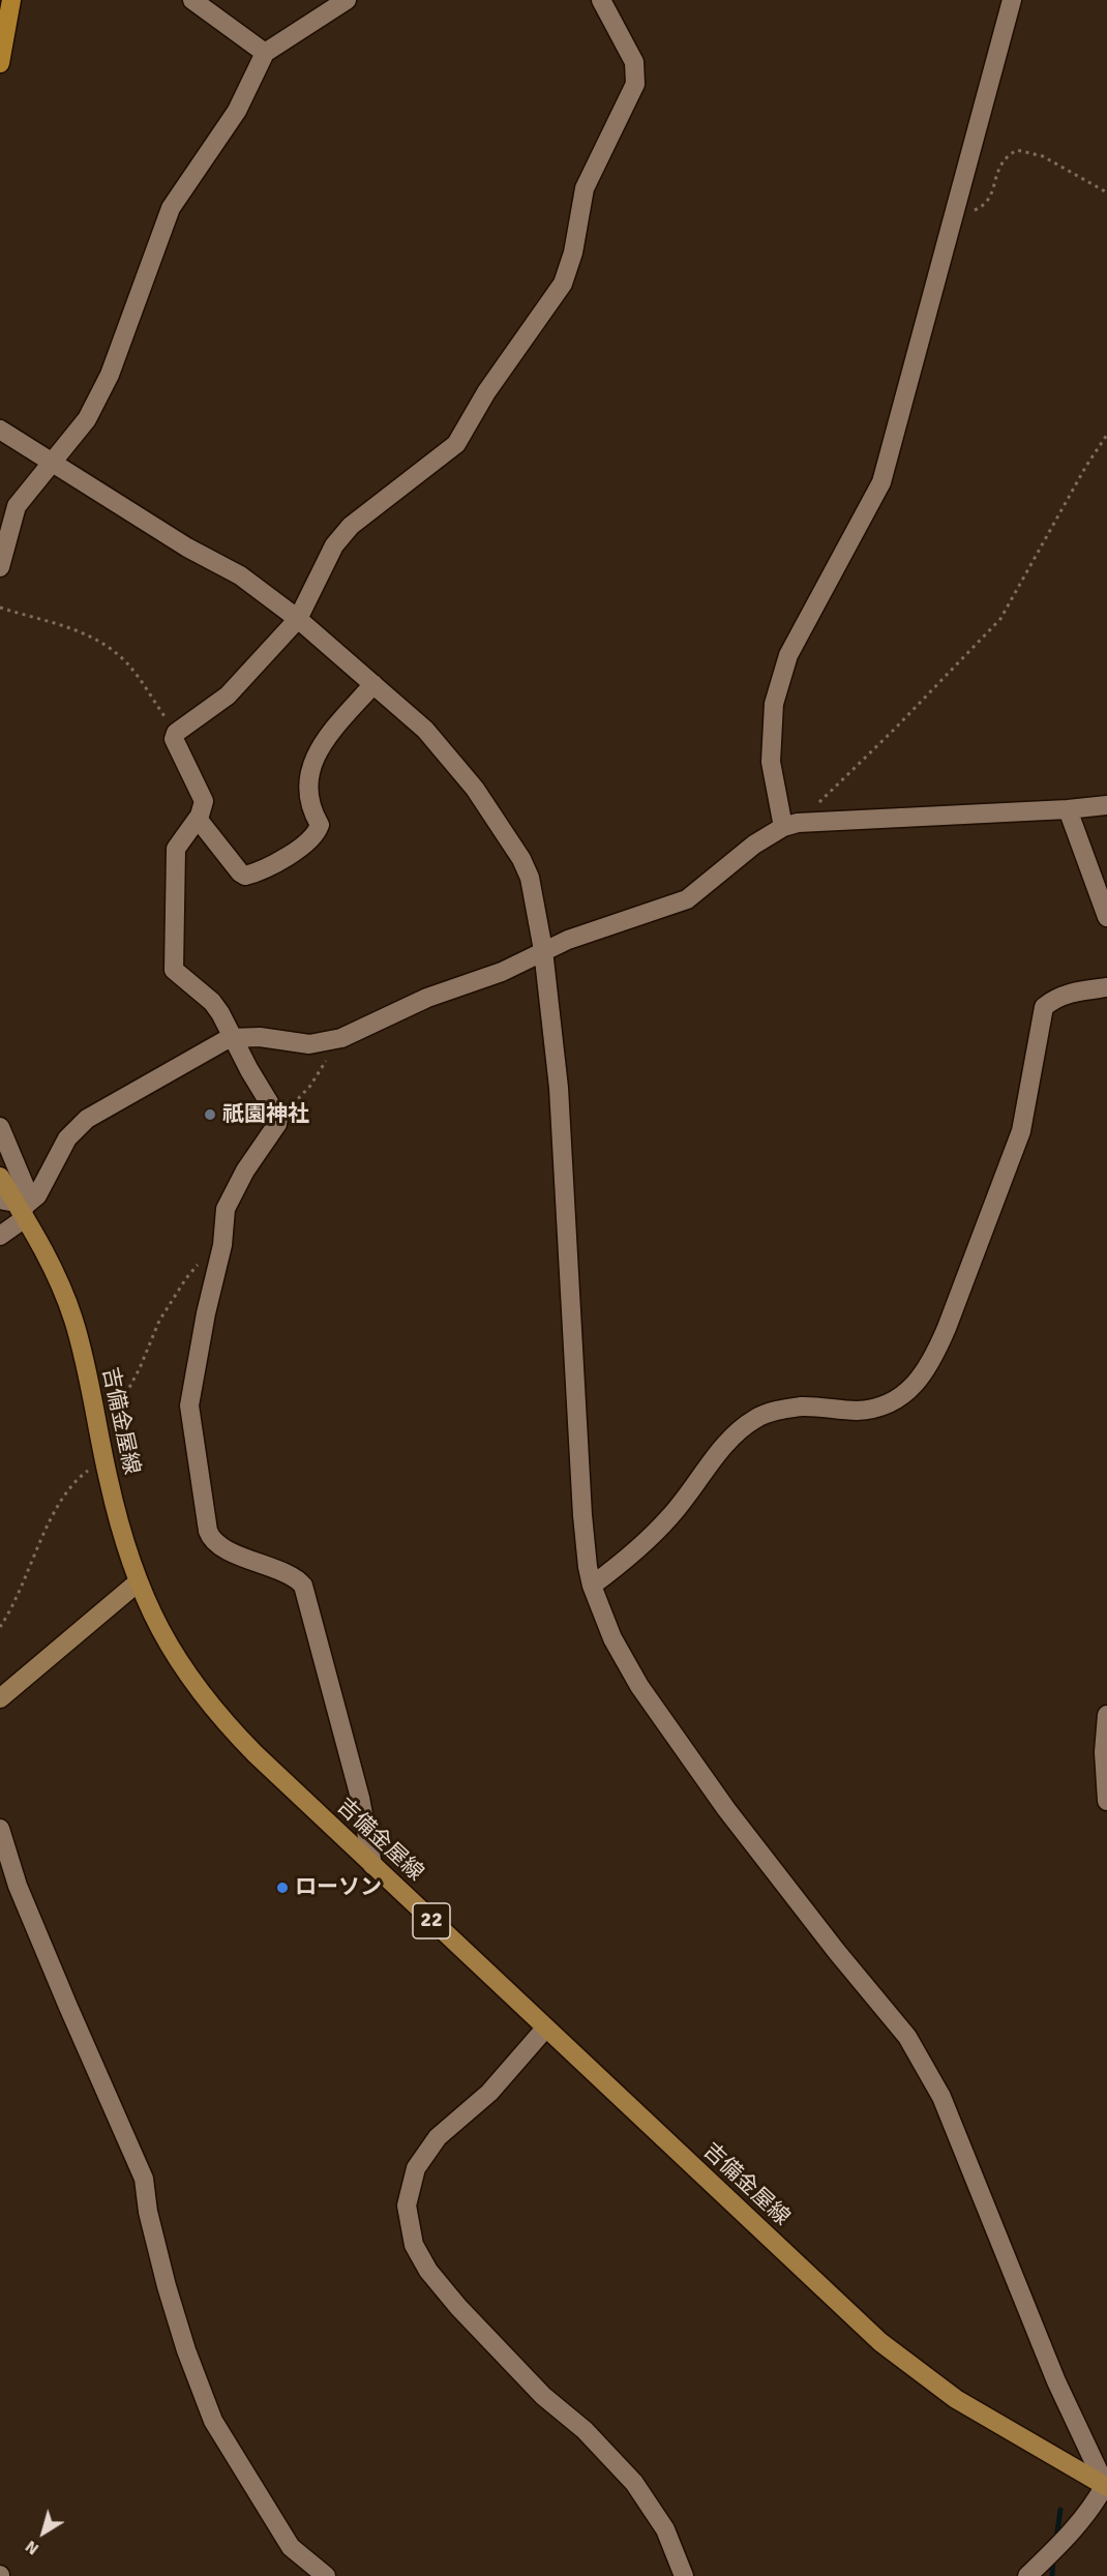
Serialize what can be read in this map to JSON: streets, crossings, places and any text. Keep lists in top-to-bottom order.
{
  "streets": {
    "main road": ["吉備金屋線", "22"]
  },
  "places": ["祇園神社", "ローソン"],
  "north": "bottom left"
}
